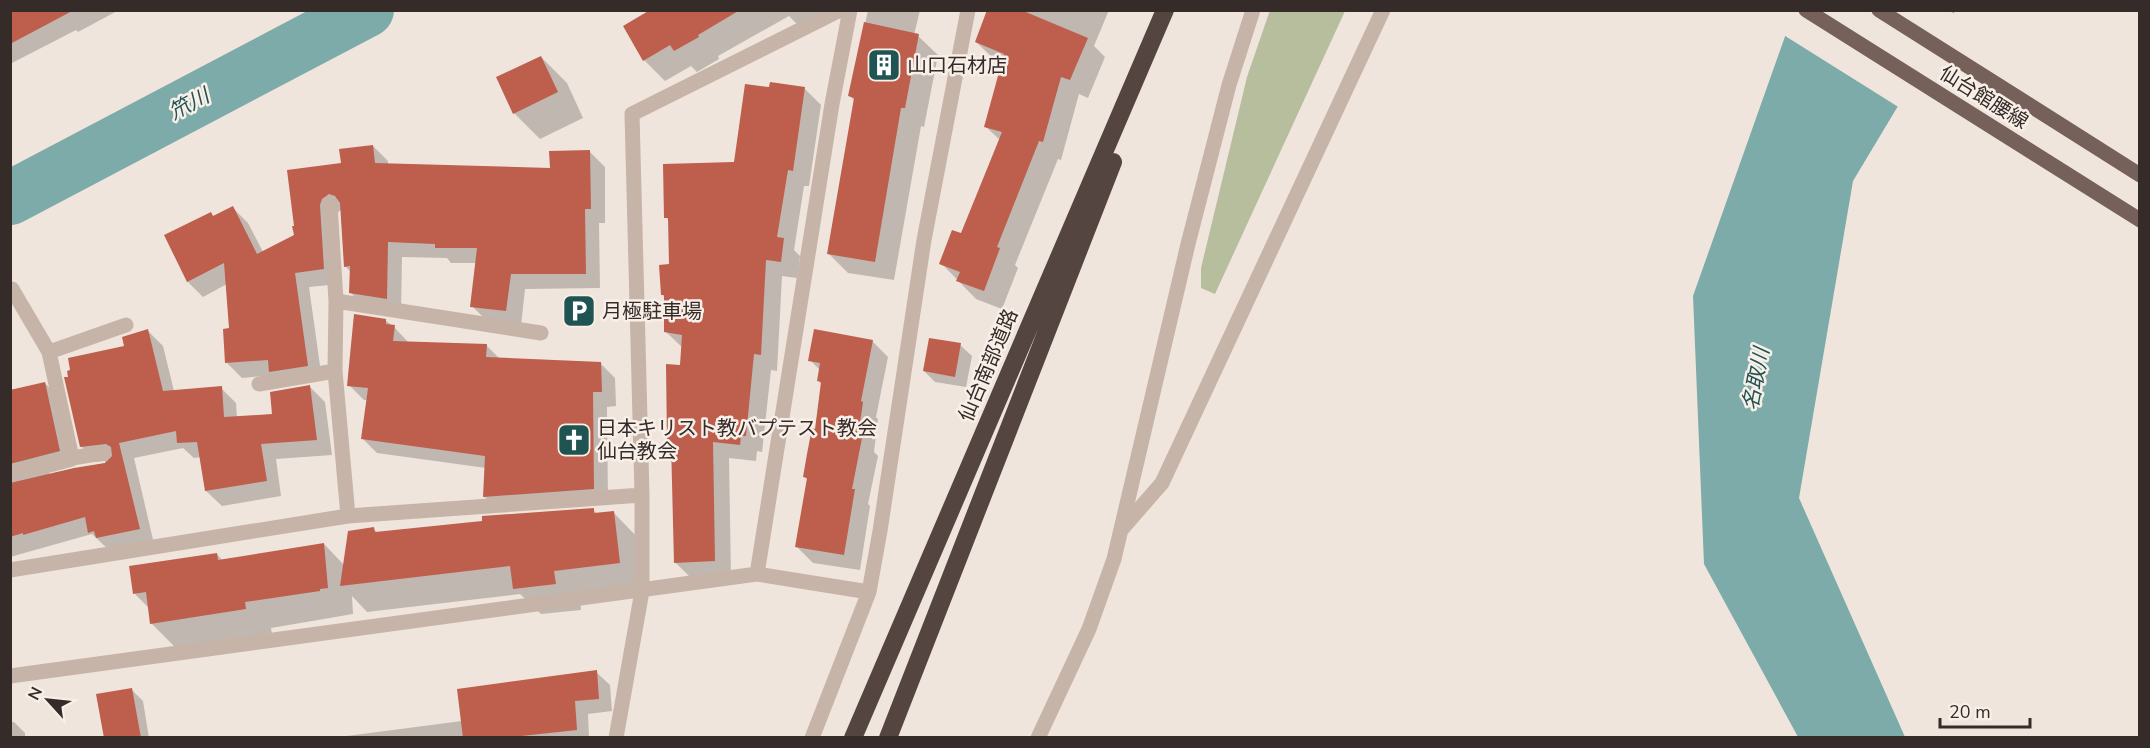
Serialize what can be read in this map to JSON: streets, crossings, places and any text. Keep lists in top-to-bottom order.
{
  "streets": {
    "highway": ["仙台南部道路"],
    "main road": ["仙台館腰線"]
  },
  "water": ["笊川", "名取川"],
  "places": {
    "building": ["山口石材店"],
    "parking": ["月極駐車場"],
    "church": ["日本キリスト教バプテスト教会 仙台教会"]
  },
  "scale_bar": "20 m",
  "north": "top left"
}
